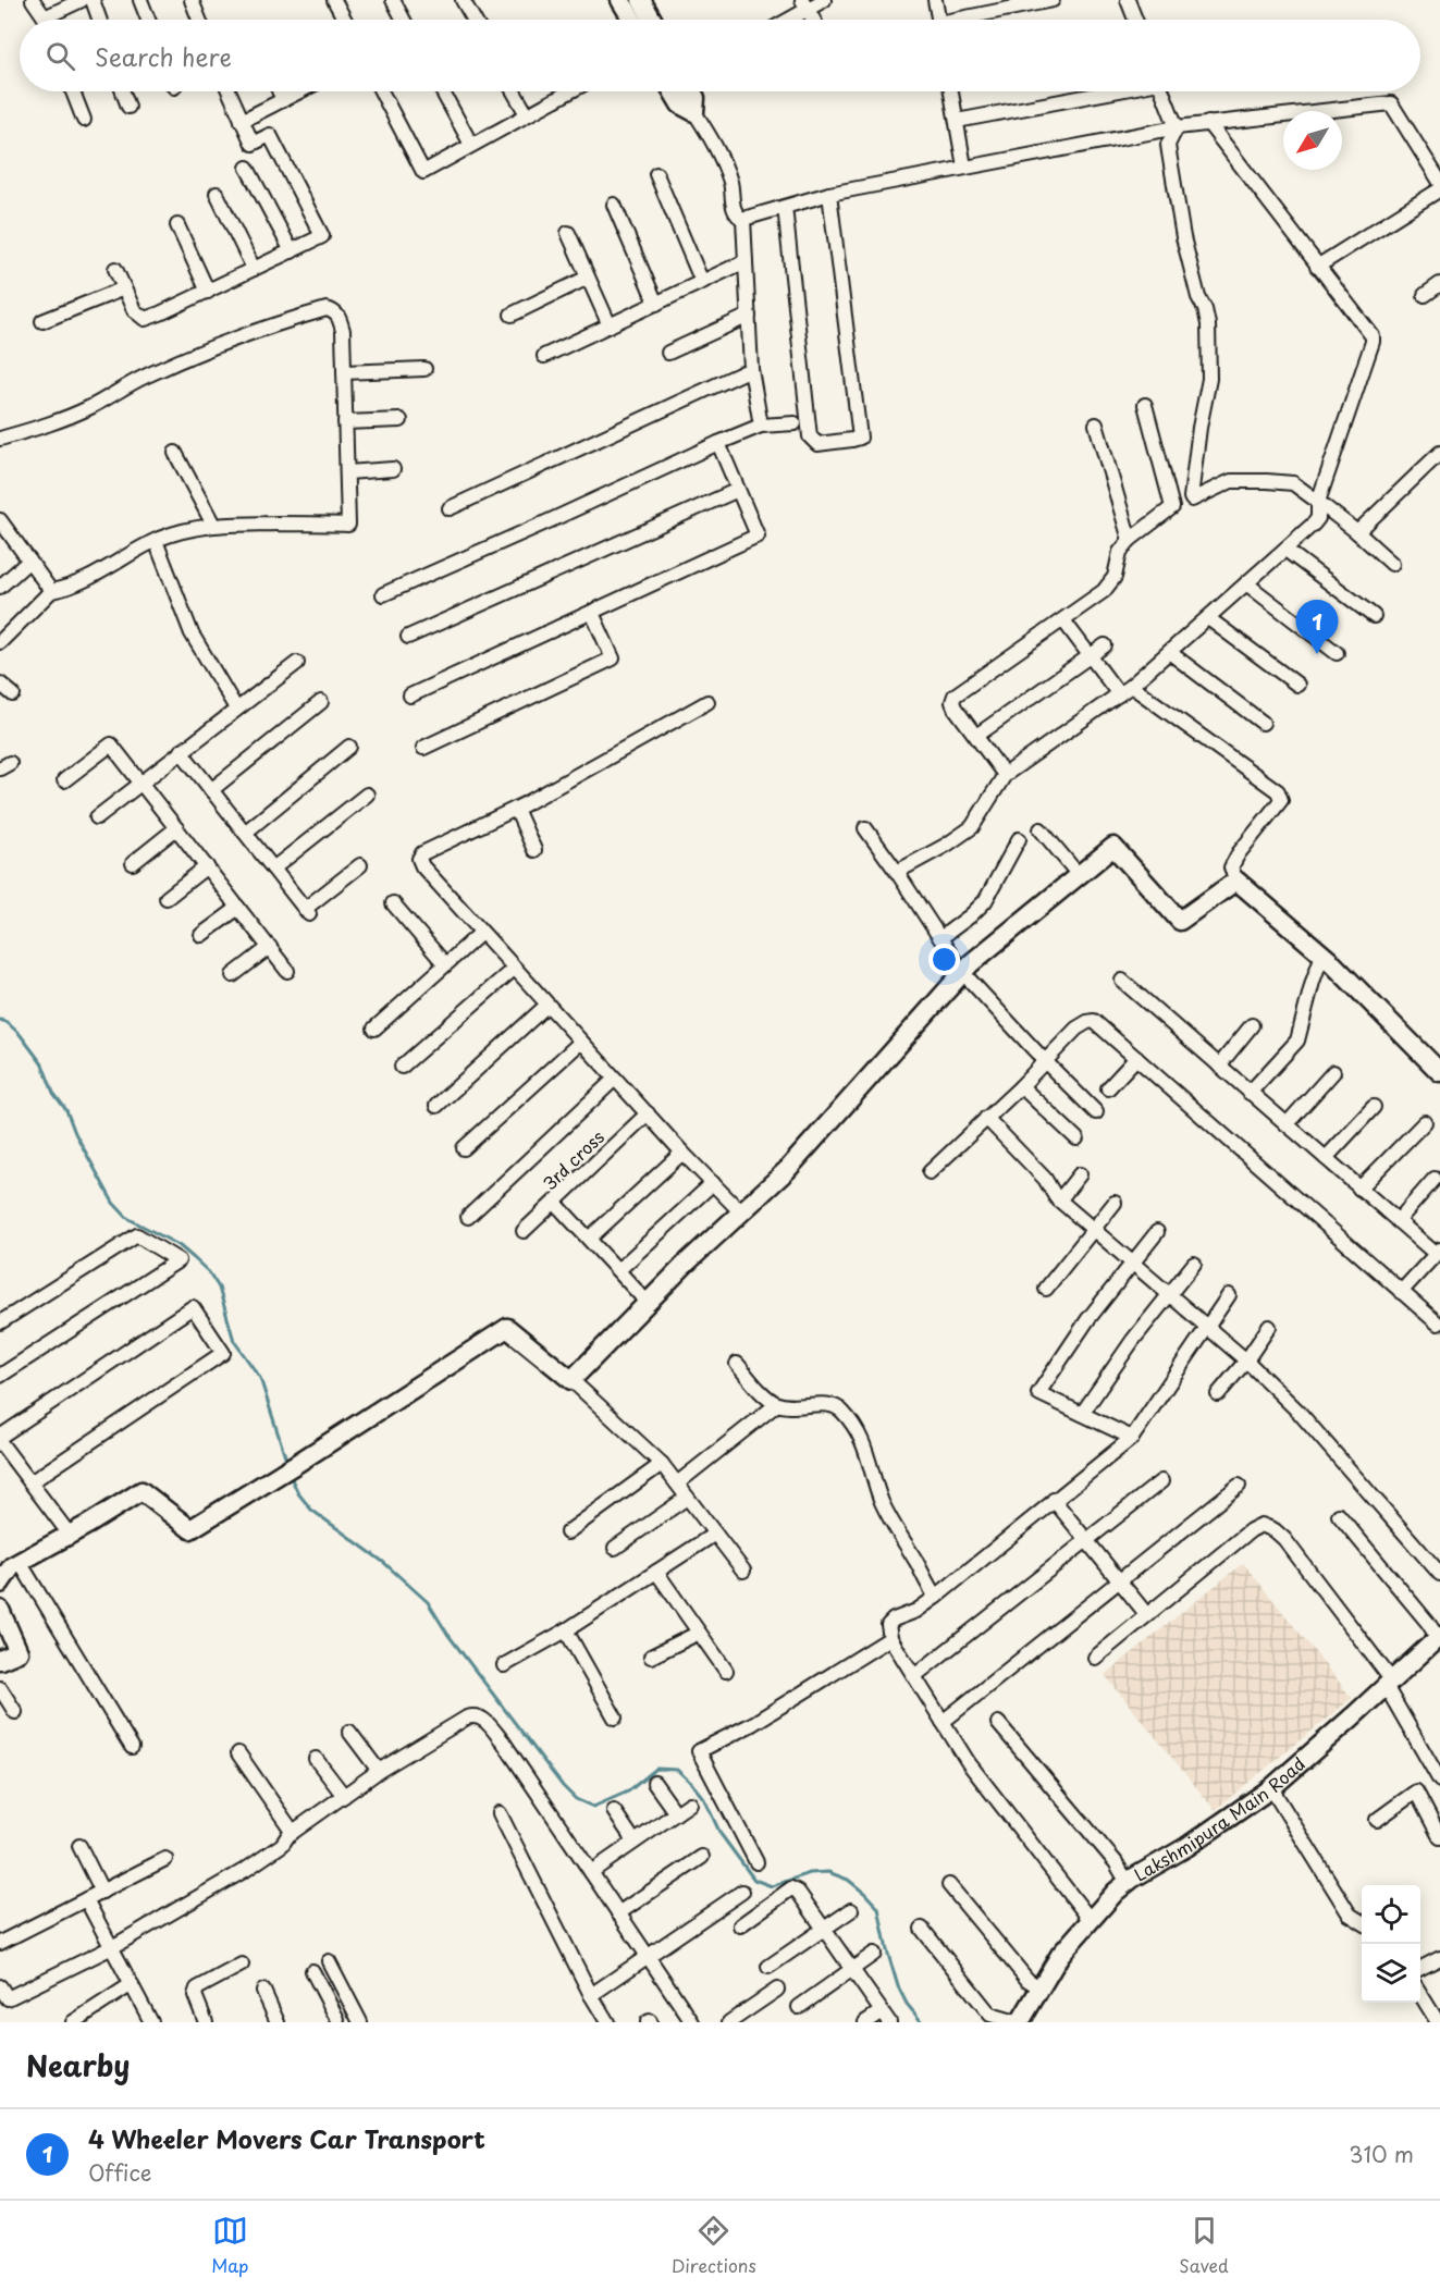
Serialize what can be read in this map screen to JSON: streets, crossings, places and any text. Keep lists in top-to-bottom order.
{
  "streets": {
    "street": ["3rd cross", "Lakshmipura Main Road"]
  },
  "north": "bottom left",
  "page": {
    "search": "Search here",
    "pins": "1",
    "heading": "Nearby",
    "list": [
      {
        "mark": "1",
        "name": "4 Wheeler Movers Car Transport",
        "note": "Office",
        "value": "310 m"
      }
    ],
    "nav": ["Map", "Directions", "Saved"]
  }
}
